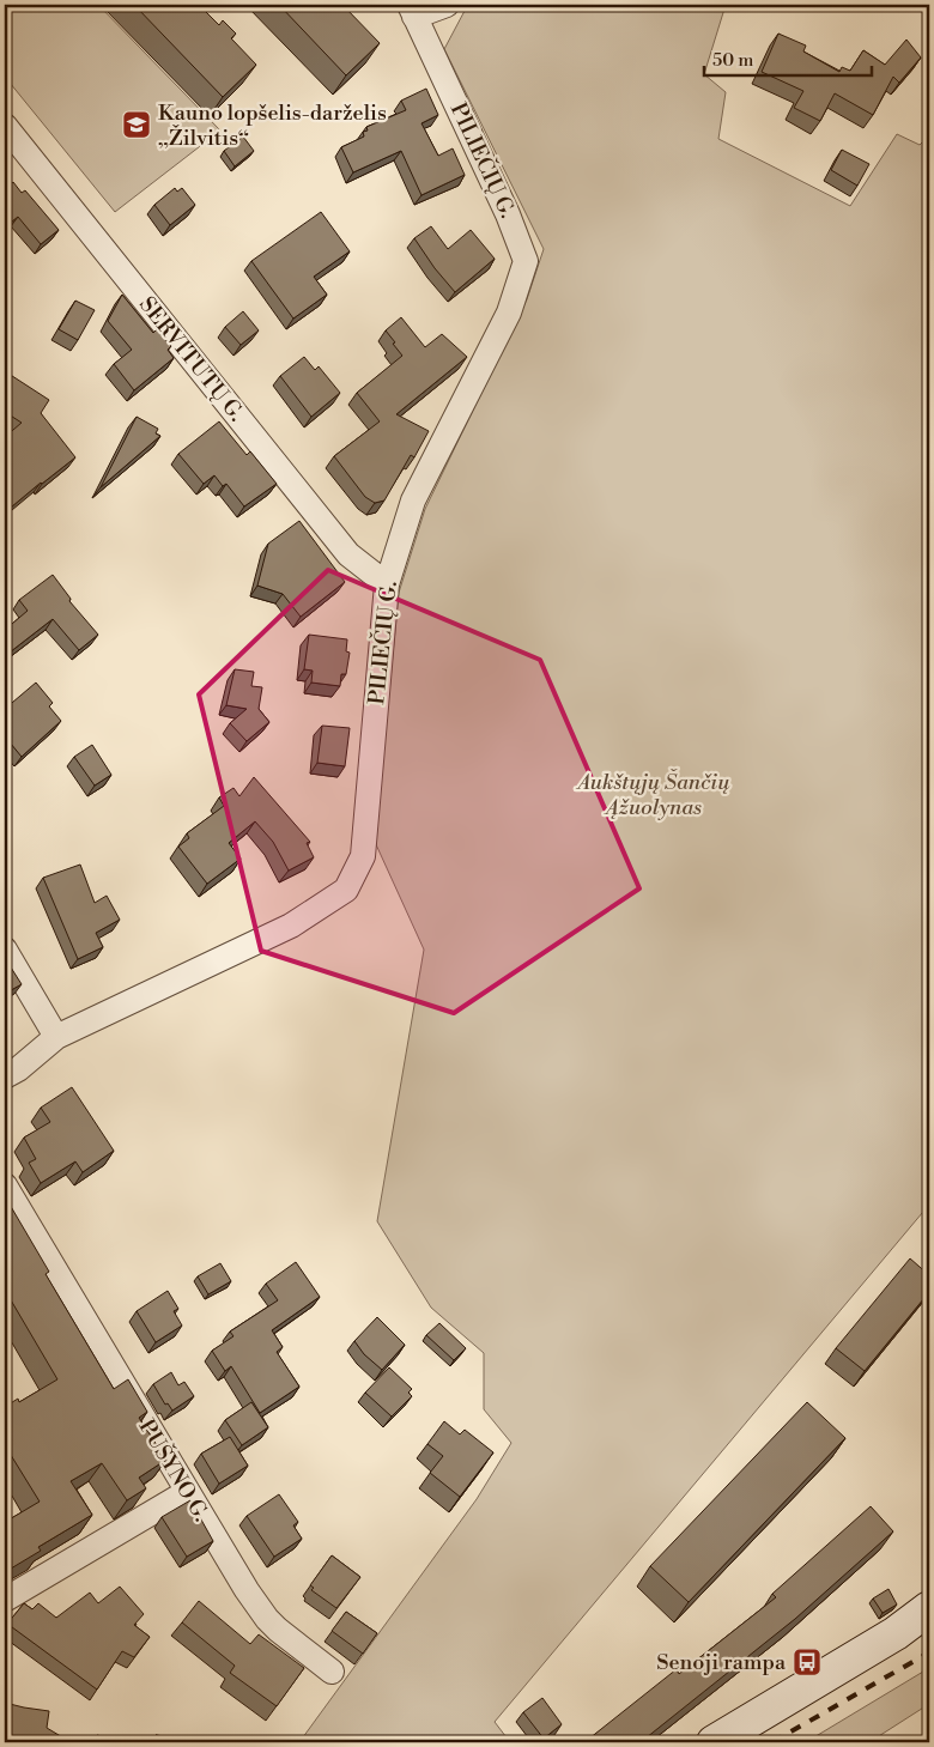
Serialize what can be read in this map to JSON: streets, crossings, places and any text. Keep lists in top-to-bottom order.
{
  "streets": {
    "street": ["PILIEČIŲ G.", "SERVITUTŲ G.", "PUŠYNO G."]
  },
  "crossings": [
    ["PILIEČIŲ G.", "SERVITUTŲ G."]
  ],
  "parks": ["Aukštųjų Šančių Ąžuolynas"],
  "places": {
    "school or university": ["Kauno lopšelis-darželis „Žilvitis“"],
    "bus stop": ["Senoji rampa"]
  },
  "scale_bar": "50 m"
}
